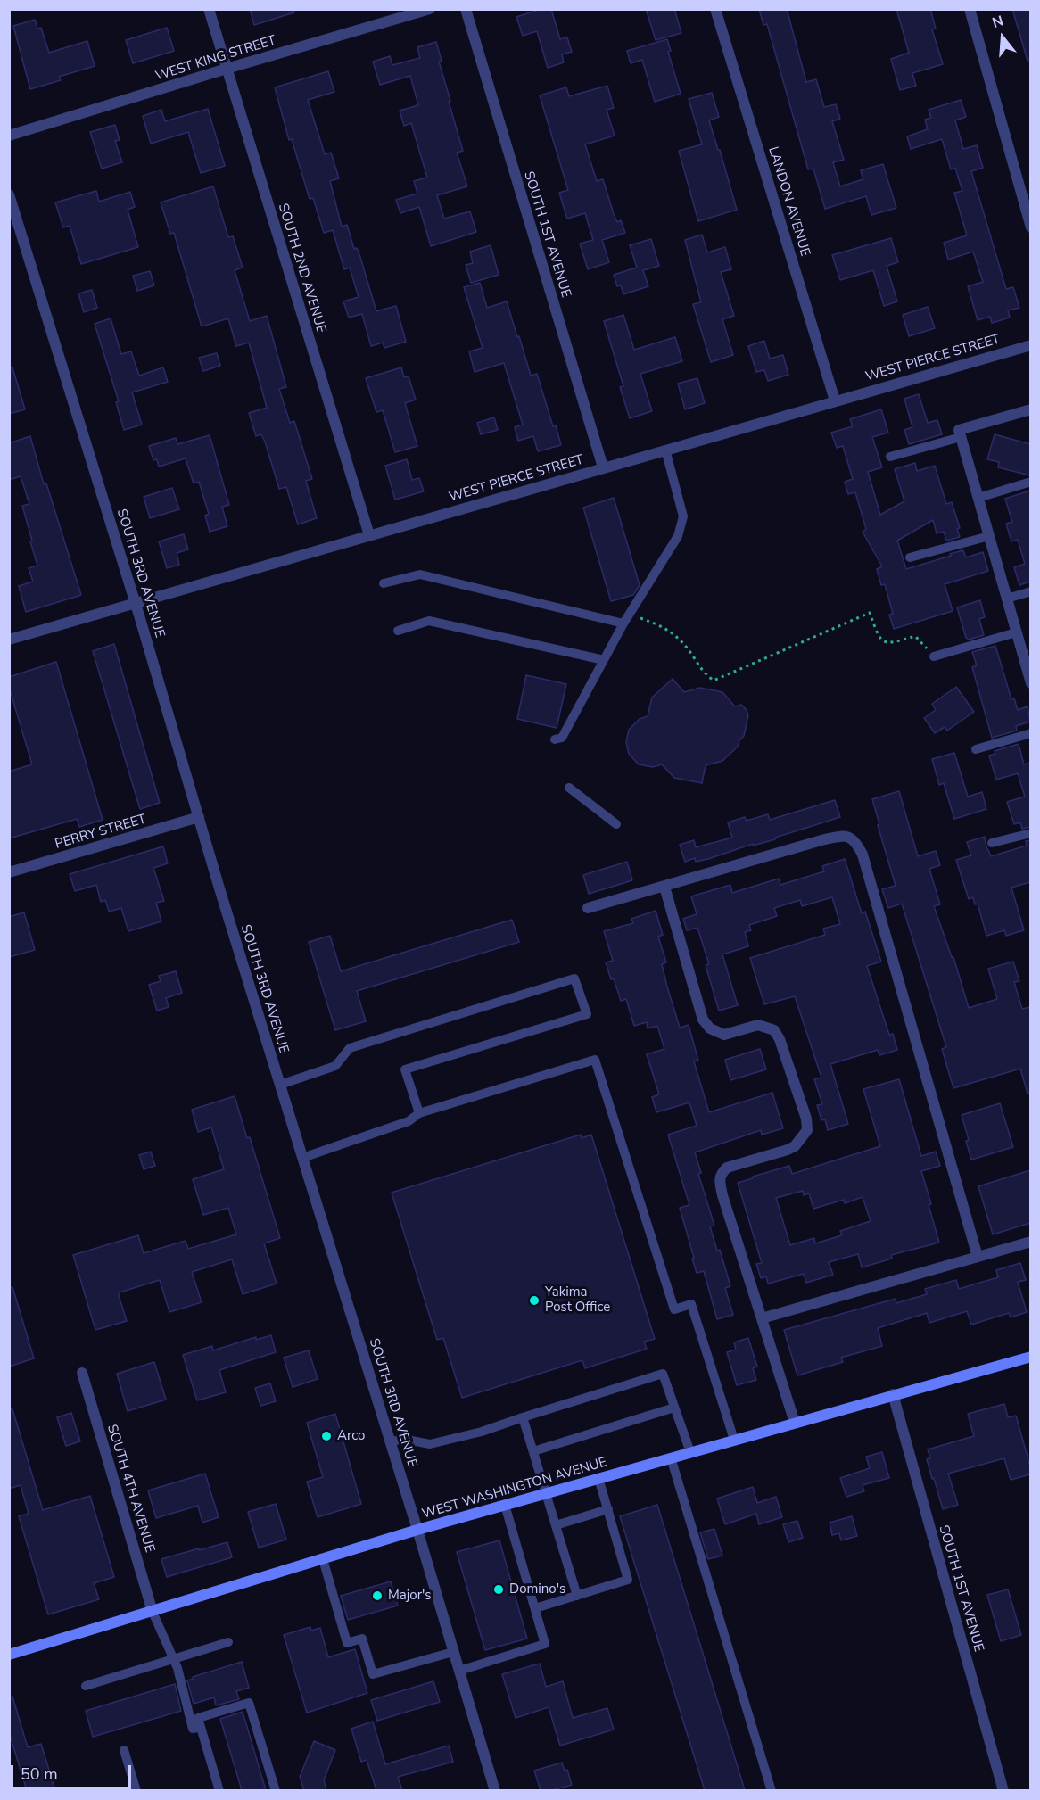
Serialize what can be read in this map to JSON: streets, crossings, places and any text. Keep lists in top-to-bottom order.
{
  "streets": {
    "main road": ["WEST WASHINGTON AVENUE"],
    "street": [
      "WEST KING STREET",
      "LANDON AVENUE",
      "SOUTH 1ST AVENUE",
      "SOUTH 2ND AVENUE",
      "WEST PIERCE STREET",
      "SOUTH 3RD AVENUE",
      "PERRY STREET",
      "SOUTH 4TH AVENUE"
    ]
  },
  "crossings": [
    ["WEST KING STREET", "SOUTH 2ND AVENUE"],
    ["LANDON AVENUE", "WEST PIERCE STREET"],
    ["SOUTH 1ST AVENUE", "WEST PIERCE STREET"],
    ["SOUTH 1ST AVENUE", "WEST WASHINGTON AVENUE"],
    ["SOUTH 2ND AVENUE", "WEST PIERCE STREET"],
    ["WEST PIERCE STREET", "SOUTH 3RD AVENUE"],
    ["SOUTH 3RD AVENUE", "PERRY STREET"],
    ["SOUTH 3RD AVENUE", "WEST WASHINGTON AVENUE"],
    ["SOUTH 4TH AVENUE", "WEST WASHINGTON AVENUE"]
  ],
  "places": [
    "Yakima Post Office",
    "Arco",
    "Domino's",
    "Major's"
  ],
  "scale_bar": "50 m",
  "north": "top"
}
